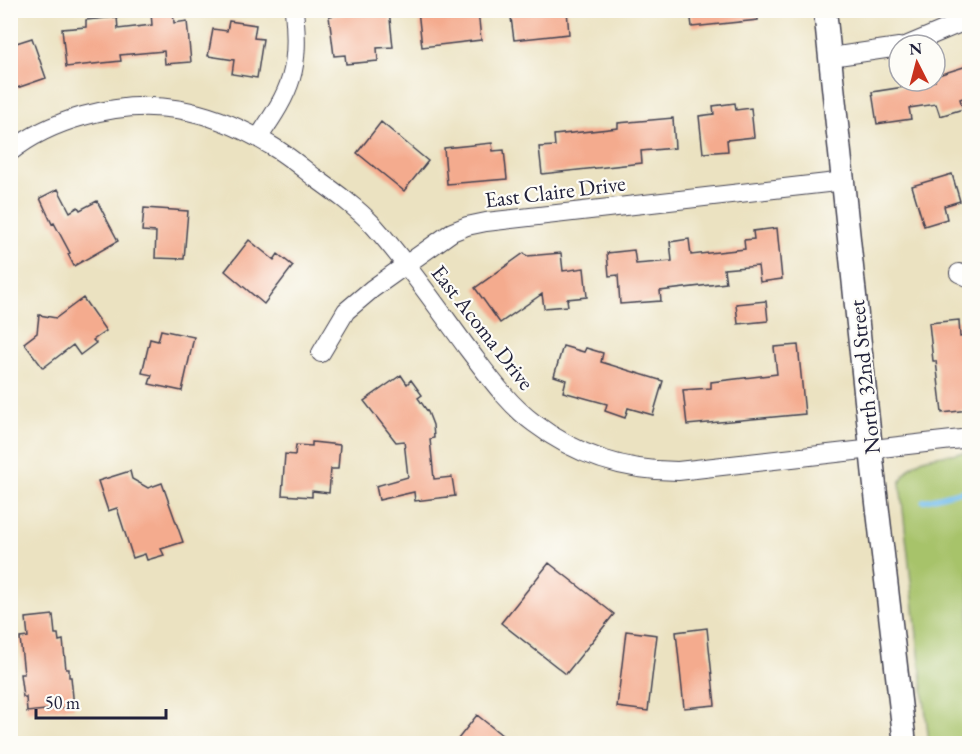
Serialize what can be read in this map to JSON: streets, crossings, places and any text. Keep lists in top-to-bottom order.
{
  "streets": {
    "main road": ["North 32nd Street"],
    "street": ["East Claire Drive", "East Acoma Drive"]
  },
  "crossings": [
    ["East Claire Drive", "East Acoma Drive"],
    ["East Claire Drive", "North 32nd Street"],
    ["East Acoma Drive", "North 32nd Street"]
  ],
  "scale_bar": "50 m",
  "north": "top"
}
